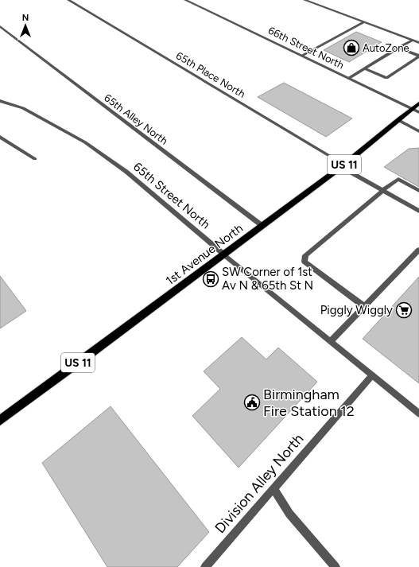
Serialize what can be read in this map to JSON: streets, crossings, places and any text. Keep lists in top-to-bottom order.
{
  "streets": {
    "main road": ["US 11", "1st Avenue North"],
    "street": [
      "66th Street North",
      "65th Place North",
      "65th Alley North",
      "65th Street North",
      "Division Alley North"
    ]
  },
  "crossings": [
    ["66th Street North", "1st Avenue North"],
    ["65th Place North", "1st Avenue North"],
    ["65th Alley North", "1st Avenue North"],
    ["65th Street North", "1st Avenue North"],
    ["65th Street North", "Division Alley North"]
  ],
  "places": {
    "shop": ["AutoZone"],
    "bus stop": ["SW Corner of 1st Av N & 65th St N"],
    "supermarket": ["Piggly Wiggly"],
    "public building": ["Birmingham Fire Station 12"]
  },
  "north": "top"
}
